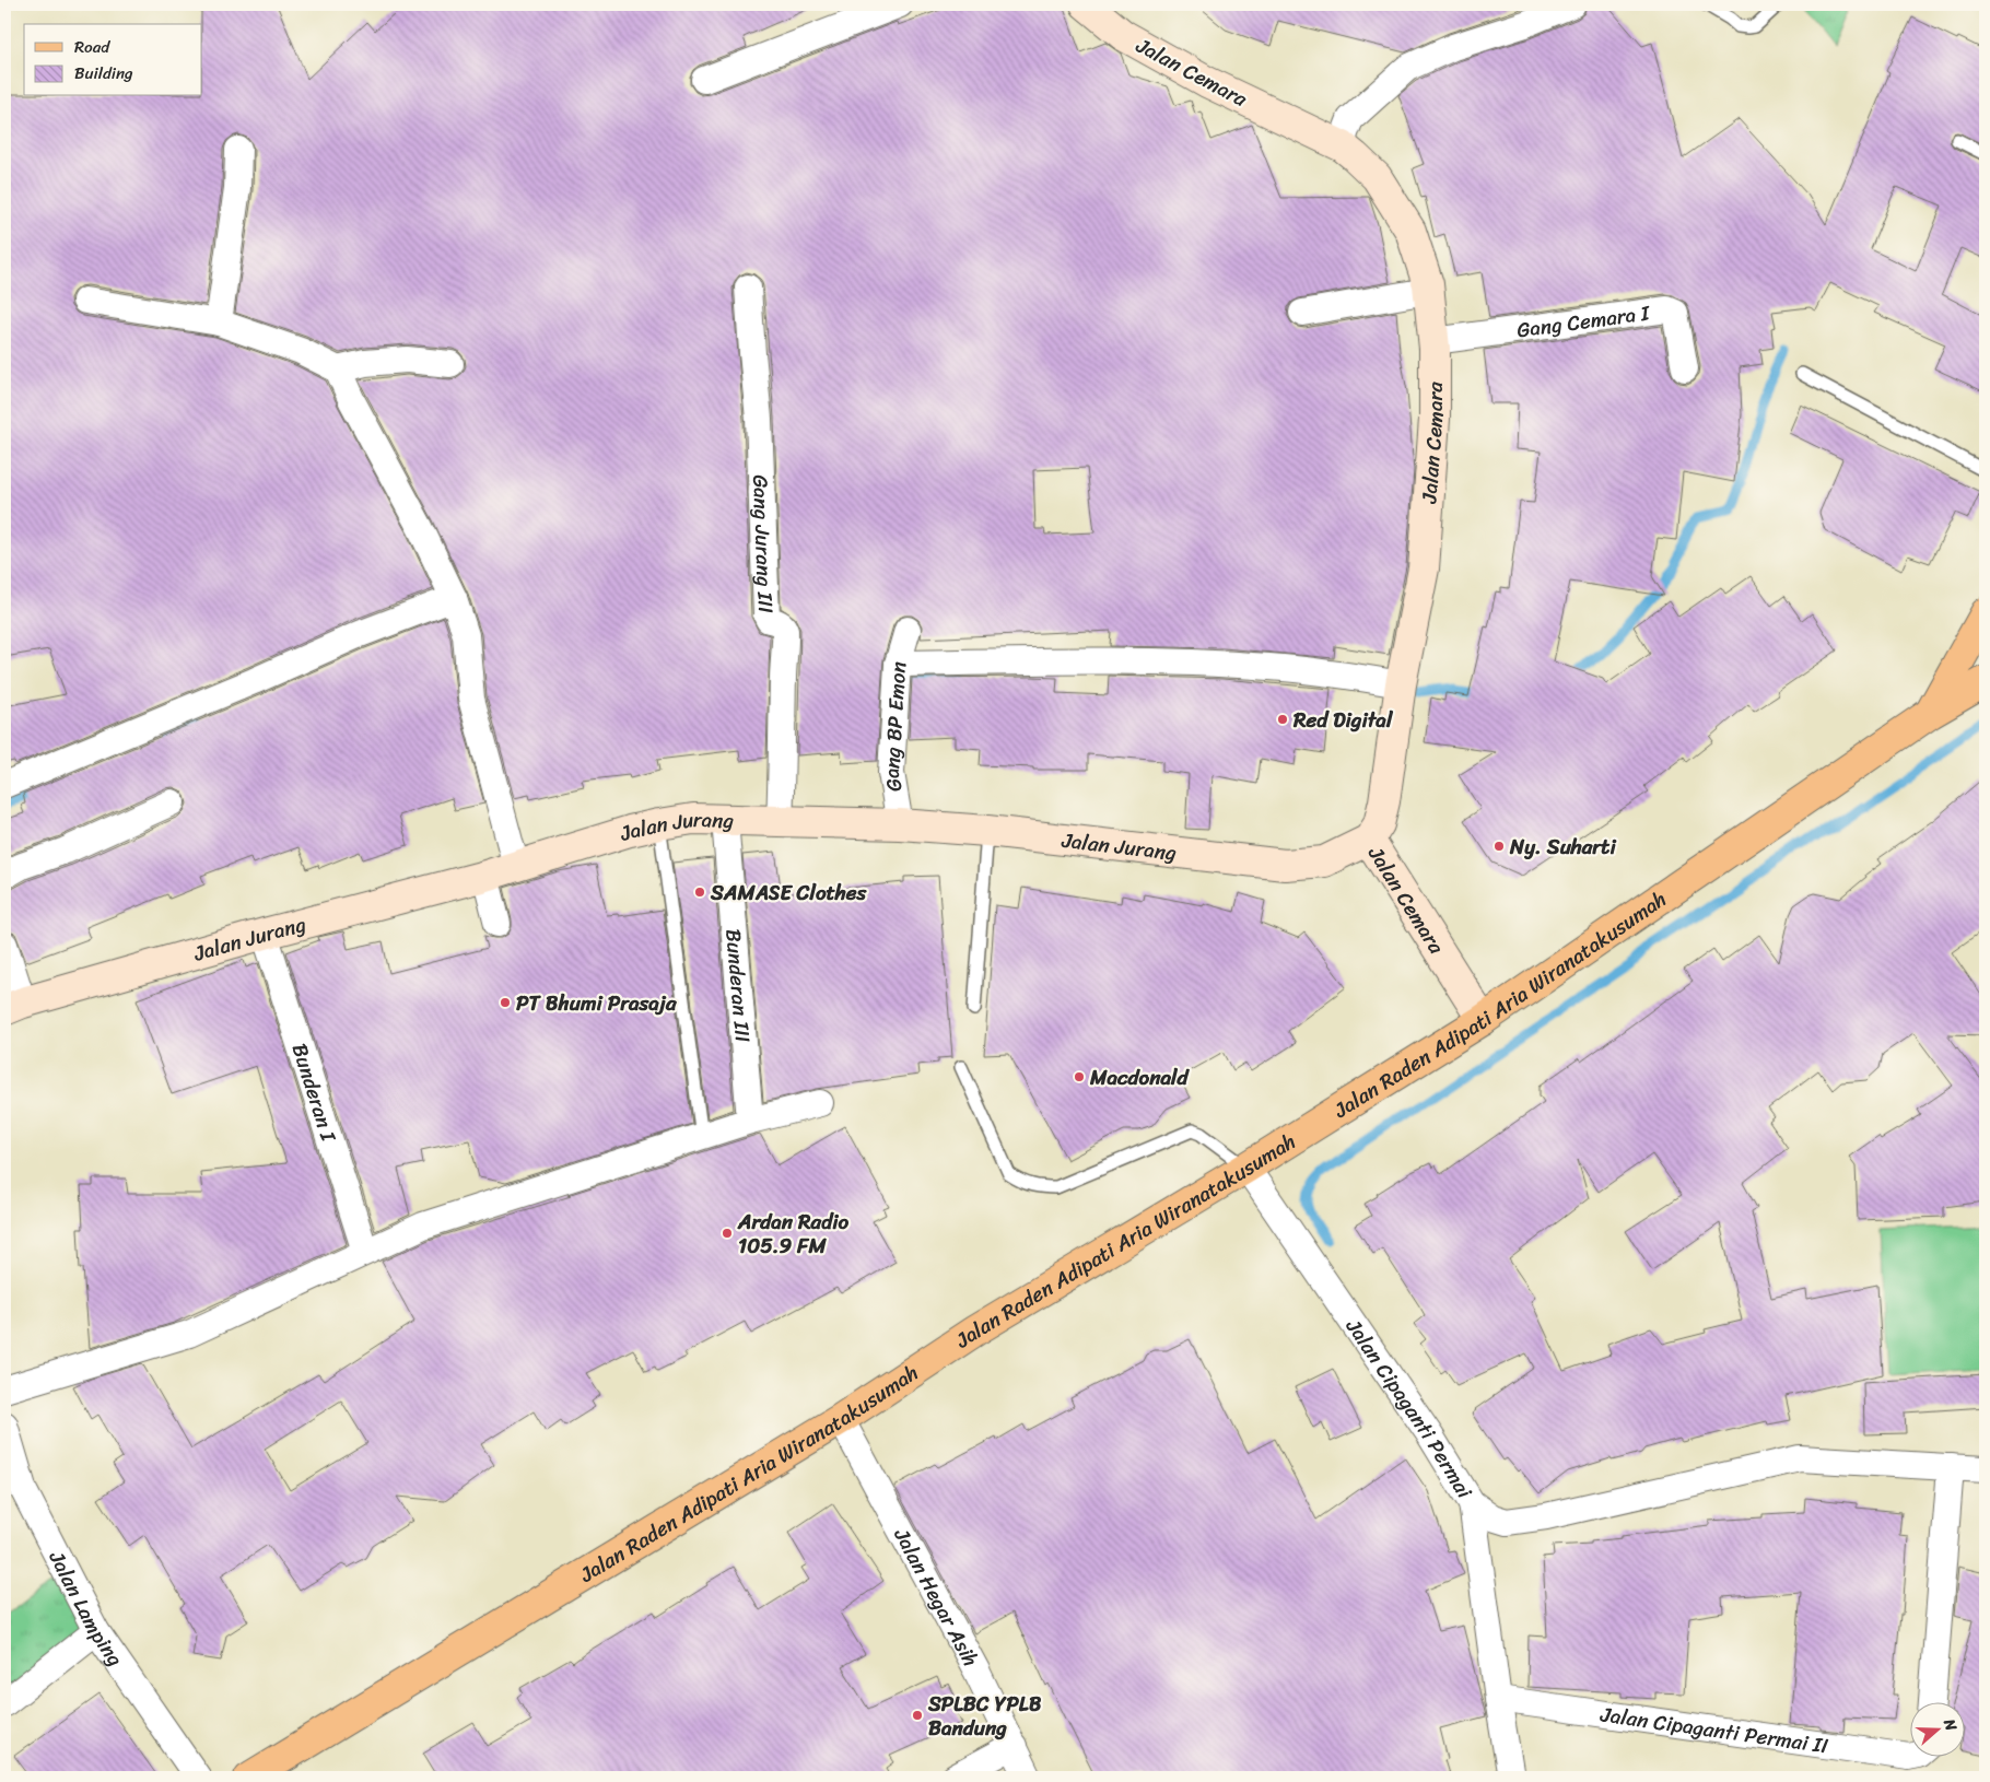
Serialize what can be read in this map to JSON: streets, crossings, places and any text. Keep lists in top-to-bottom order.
{
  "streets": {
    "main road": ["Jalan Cemara", "Jalan Jurang", "Jalan Raden Adipati Aria Wiranatakusumah"],
    "street": [
      "Gang Cemara I",
      "Gang Jurang III",
      "Gang BP Emon",
      "Bunderan III",
      "Bunderan I",
      "Jalan Cipaganti Permai",
      "Jalan Hegar Asih",
      "Jalan Lamping",
      "Jalan Cipaganti Permai II"
    ]
  },
  "crossings": [
    ["Jalan Cemara", "Gang Cemara I"],
    ["Jalan Cemara", "Jalan Jurang"],
    ["Jalan Cemara", "Jalan Raden Adipati Aria Wiranatakusumah"],
    ["Gang Jurang III", "Jalan Jurang"],
    ["Gang BP Emon", "Jalan Jurang"],
    ["Jalan Jurang", "Bunderan III"],
    ["Jalan Jurang", "Bunderan I"],
    ["Jalan Raden Adipati Aria Wiranatakusumah", "Jalan Cipaganti Permai"],
    ["Jalan Raden Adipati Aria Wiranatakusumah", "Jalan Hegar Asih"],
    ["Jalan Cipaganti Permai", "Jalan Cipaganti Permai II"]
  ],
  "places": [
    "Red Digital",
    "Ny. Suharti",
    "SAMASE Clothes",
    "PT Bhumi Prasaja",
    "Macdonald",
    "Ardan Radio 105.9 FM",
    "SPLBC YPLB Bandung"
  ],
  "legend": ["Road", "Building"],
  "north": "right"
}
